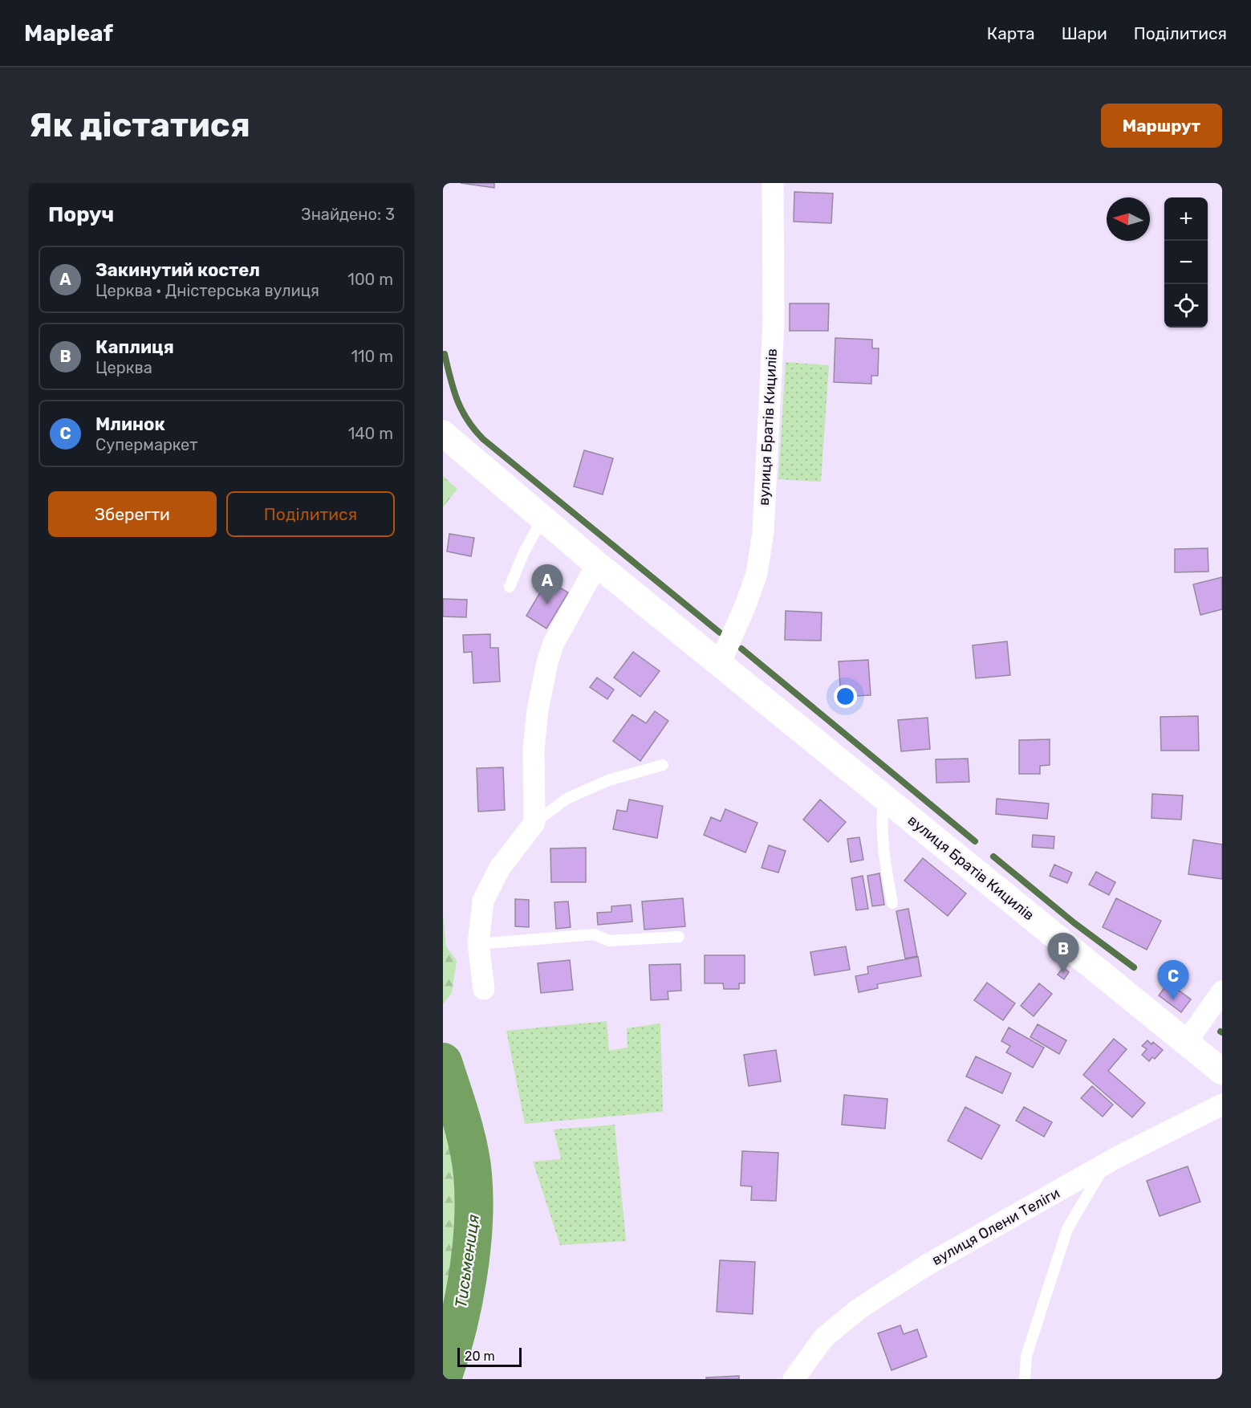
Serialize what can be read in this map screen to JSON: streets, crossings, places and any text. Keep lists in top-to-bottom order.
{
  "streets": {
    "street": ["вулиця Братів Кицилів", "вулиця Олени Теліги"]
  },
  "water": ["Тисьмениця"],
  "scale_bar": "20 m",
  "north": "left",
  "page": {
    "header": "Mapleaf",
    "nav": ["Карта", "Шари", "Поділитися"],
    "buttons": [
      "Маршрут",
      ["Зберегти", "Поділитися"]
    ],
    "title": "Як дістатися",
    "heading": ["Поруч", "Знайдено: 3"],
    "map_buttons": ["+", "−"],
    "list": [
      {
        "mark": "A",
        "name": "Закинутий костел",
        "note": "Церква · Дністерська вулиця",
        "value": "100 m"
      },
      {
        "mark": "B",
        "name": "Каплиця",
        "note": "Церква",
        "value": "110 m"
      },
      {
        "mark": "C",
        "name": "Млинок",
        "note": "Супермаркет",
        "value": "140 m"
      }
    ],
    "pins": ["A", "B", "C"],
    "scale": "20 m"
  }
}
